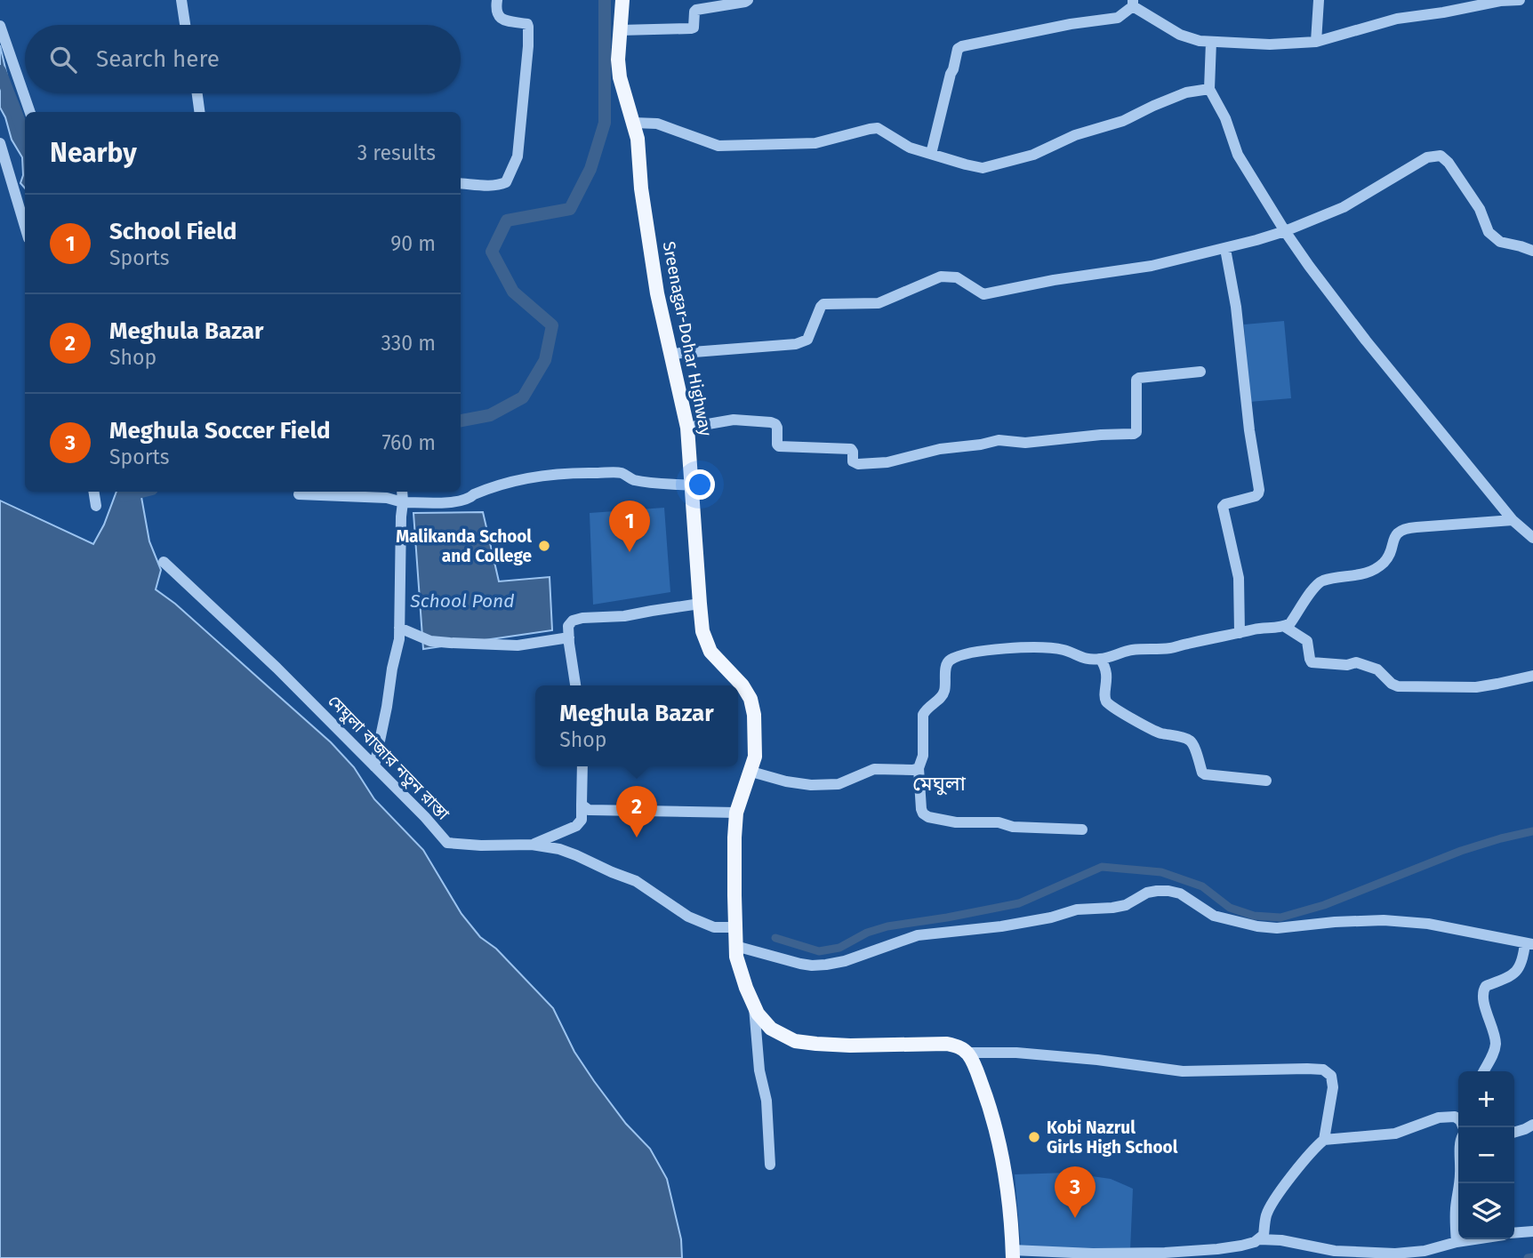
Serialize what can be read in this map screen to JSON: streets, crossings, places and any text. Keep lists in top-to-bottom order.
{
  "streets": {
    "main road": ["Sreenagar-Dohar Highway"],
    "street": ["মেঘুলা বাজার নতুন রাস্তা"]
  },
  "crossings": [
    ["Sreenagar-Dohar Highway", "মেঘুলা বাজার নতুন রাস্তা"]
  ],
  "districts": ["মেঘুলা"],
  "water": ["School Pond"],
  "places": ["Malikanda School and College", "Kobi Nazrul Girls High School"],
  "page": {
    "search": "Search here",
    "heading": ["Nearby", "3 results"],
    "list": [
      {
        "mark": "1",
        "name": "School Field",
        "note": "Sports",
        "value": "90 m"
      },
      {
        "mark": "2",
        "name": "Meghula Bazar",
        "note": "Shop",
        "value": "330 m"
      },
      {
        "mark": "3",
        "name": "Meghula Soccer Field",
        "note": "Sports",
        "value": "760 m"
      }
    ],
    "pins": ["1", "2", "3"],
    "popup": ["Meghula Bazar", "Shop"],
    "map_buttons": ["+", "−"]
  }
}
